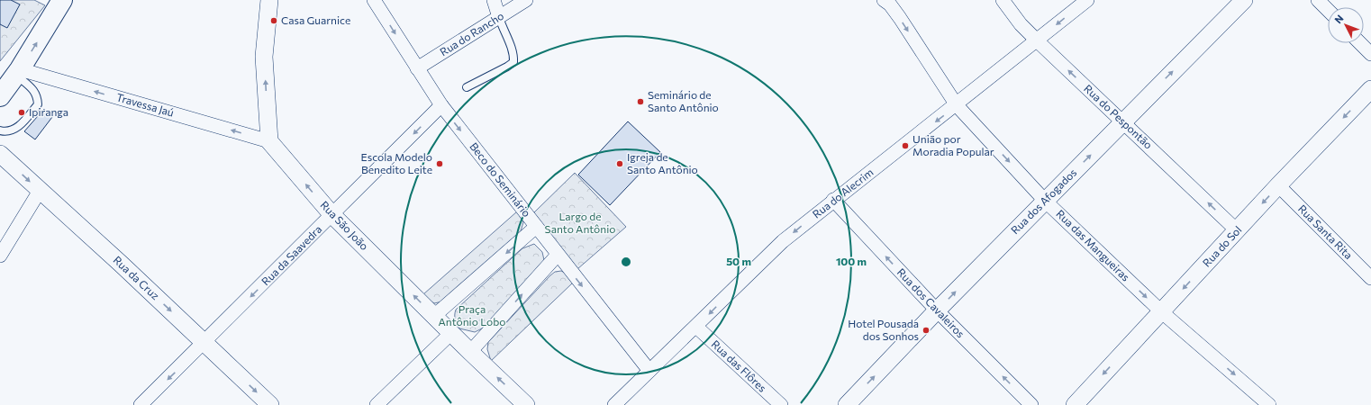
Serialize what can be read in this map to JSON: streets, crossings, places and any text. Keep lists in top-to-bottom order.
{
  "streets": {
    "street": [
      "Rua do Rancho",
      "Travessa Jaú",
      "Rua do Pespontão",
      "Beco do Seminário",
      "Rua do Alecrim",
      "Rua dos Afogados",
      "Rua São João",
      "Rua Santa Rita",
      "Rua das Mangueiras",
      "Rua do Sol",
      "Rua da Saavedra",
      "Rua da Cruz",
      "Rua dos Cavaleiros",
      "Rua das Flôres"
    ]
  },
  "crossings": [
    ["Rua do Rancho", "Beco do Seminário"],
    ["Travessa Jaú", "Rua São João"],
    ["Rua do Pespontão", "Rua do Alecrim"],
    ["Rua do Pespontão", "Rua dos Afogados"],
    ["Rua do Pespontão", "Rua do Sol"],
    ["Beco do Seminário", "Rua do Alecrim"],
    ["Beco do Seminário", "Rua da Saavedra"],
    ["Rua do Alecrim", "Rua das Mangueiras"],
    ["Rua do Alecrim", "Rua dos Cavaleiros"],
    ["Rua do Alecrim", "Rua das Flôres"],
    ["Rua dos Afogados", "Rua das Mangueiras"],
    ["Rua dos Afogados", "Rua dos Cavaleiros"],
    ["Rua São João", "Rua da Saavedra"],
    ["Rua Santa Rita", "Rua do Sol"],
    ["Rua das Mangueiras", "Rua do Sol"],
    ["Rua da Saavedra", "Rua da Cruz"]
  ],
  "one_way": [
    "Travessa Jaú",
    "Rua do Pespontão",
    "Beco do Seminário",
    "Rua do Alecrim",
    "Rua dos Afogados",
    "Rua São João",
    "Rua das Mangueiras",
    "Rua do Sol",
    "Rua da Saavedra",
    "Rua da Cruz",
    "Rua dos Cavaleiros"
  ],
  "parks": ["Largo de Santo Antônio", "Praça Antônio Lobo"],
  "places": [
    "Casa Guarnice",
    "Seminário de Santo Antônio",
    "Ipiranga",
    "União por Moradia Popular",
    "Escola Modelo Benedito Leite",
    "Igreja de Santo Antônio",
    "Hotel Pousada dos Sonhos"
  ],
  "north": "top left",
  "rings": ["50 m", "100 m"]
}
